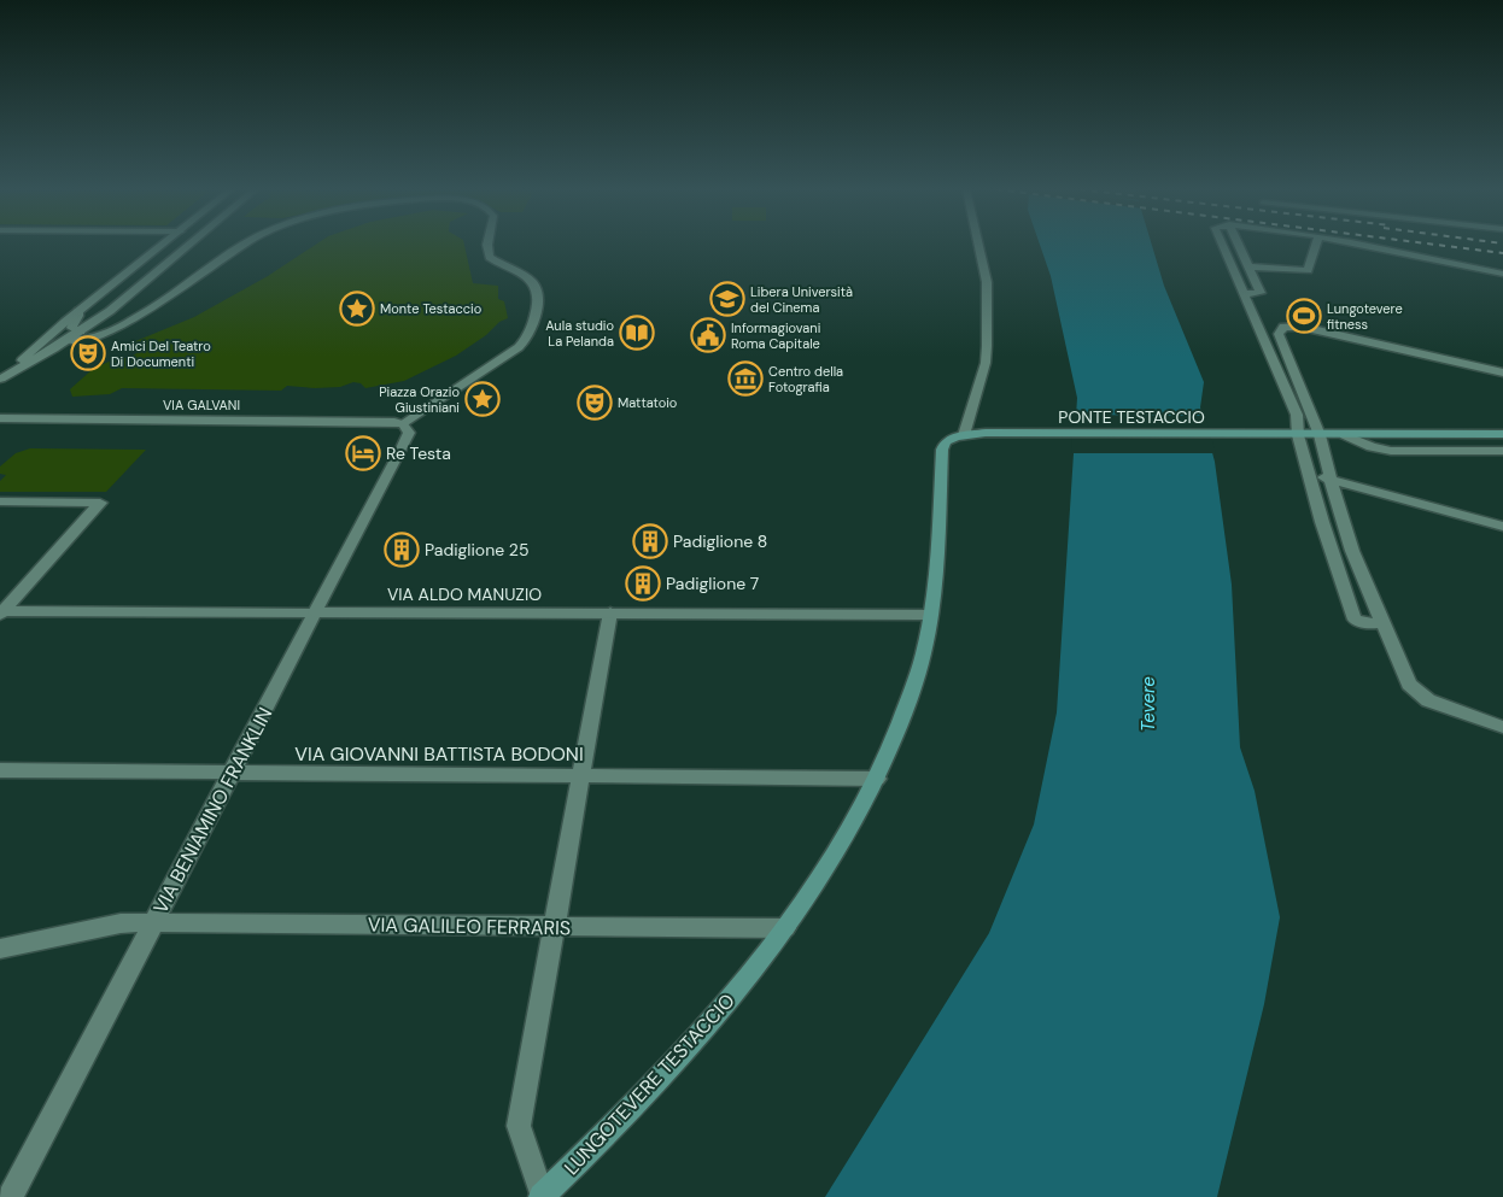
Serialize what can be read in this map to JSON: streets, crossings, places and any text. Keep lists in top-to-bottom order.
{
  "streets": {
    "main road": ["PONTE TESTACCIO", "LUNGOTEVERE TESTACCIO"],
    "street": [
      "VIA GALVANI",
      "VIA ALDO MANUZIO",
      "VIA GIOVANNI BATTISTA BODONI",
      "VIA BENIAMINO FRANKLIN",
      "VIA GALILEO FERRARIS"
    ]
  },
  "crossings": [
    ["VIA GALVANI", "VIA BENIAMINO FRANKLIN"],
    ["PONTE TESTACCIO", "LUNGOTEVERE TESTACCIO"],
    ["VIA ALDO MANUZIO", "VIA BENIAMINO FRANKLIN"],
    ["VIA ALDO MANUZIO", "LUNGOTEVERE TESTACCIO"],
    ["VIA GIOVANNI BATTISTA BODONI", "VIA BENIAMINO FRANKLIN"],
    ["VIA GIOVANNI BATTISTA BODONI", "LUNGOTEVERE TESTACCIO"],
    ["VIA BENIAMINO FRANKLIN", "VIA GALILEO FERRARIS"],
    ["VIA GALILEO FERRARIS", "LUNGOTEVERE TESTACCIO"]
  ],
  "water": ["Tevere"],
  "places": {
    "school or university": ["Libera Università del Cinema"],
    "place": ["Monte Testaccio", "Piazza Orazio Giustiniani"],
    "sports": ["Lungotevere fitness"],
    "library": ["Aula studio La Pelanda"],
    "public building": ["Informagiovani Roma Capitale"],
    "theatre": ["Amici Del Teatro Di Documenti", "Mattatoio"],
    "museum": ["Centro della Fotografia"],
    "hotel": ["Re Testa"],
    "building": ["Padiglione 8", "Padiglione 25", "Padiglione 7"]
  }
}
